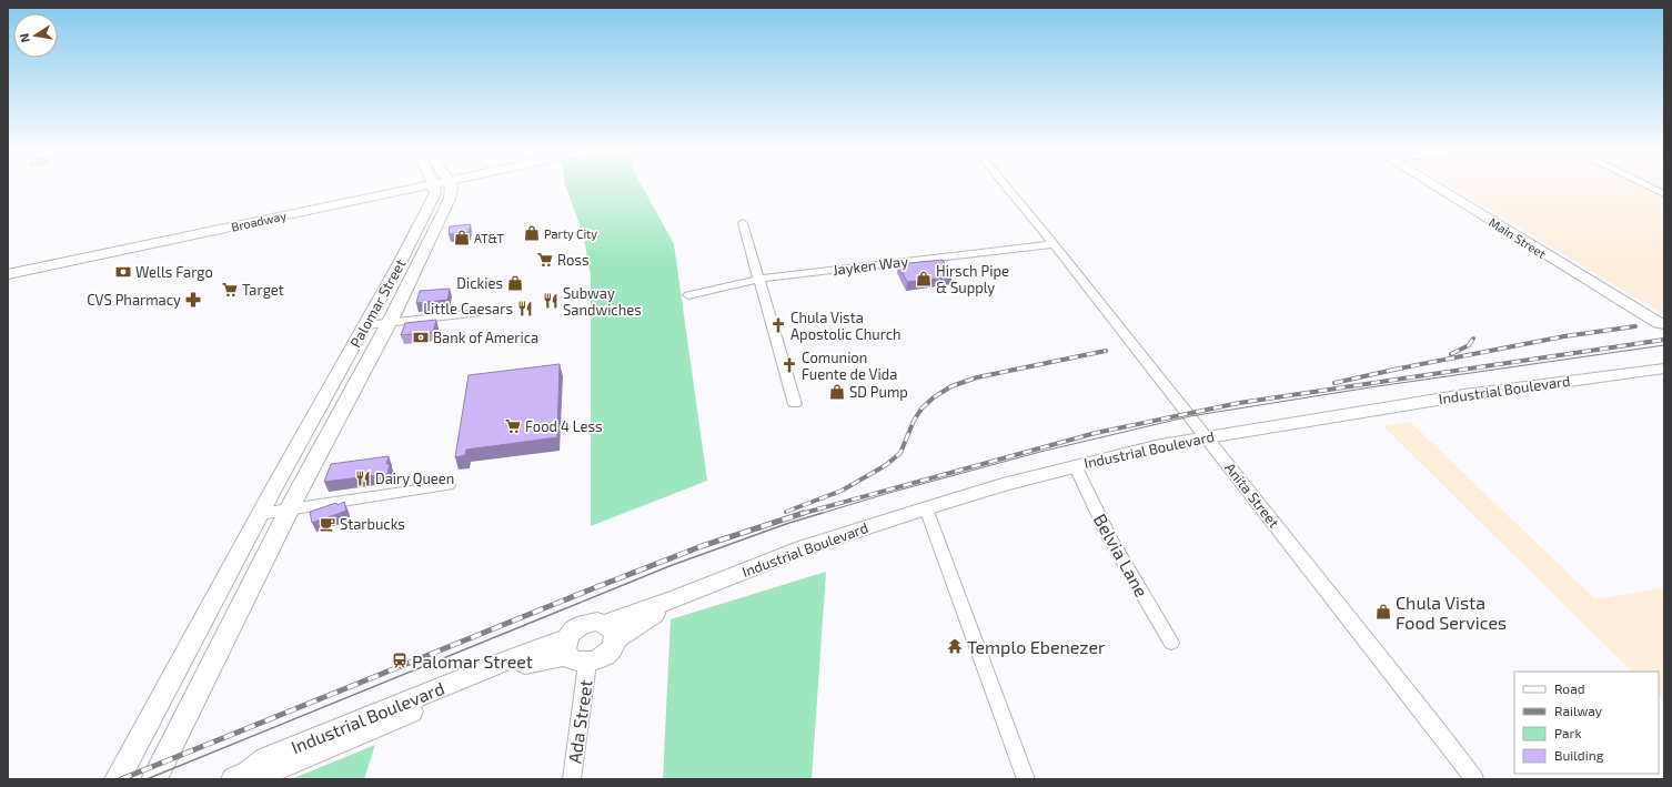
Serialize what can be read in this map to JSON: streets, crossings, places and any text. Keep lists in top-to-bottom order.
{
  "streets": {
    "main road": [
      "Broadway",
      "Main Street",
      "Palomar Street",
      "Industrial Boulevard"
    ],
    "street": [
      "Jayken Way",
      "Anita Street",
      "Belvia Lane",
      "Ada Street"
    ]
  },
  "crossings": [
    ["Jayken Way", "Anita Street"],
    ["Industrial Boulevard", "Anita Street"],
    ["Industrial Boulevard", "Belvia Lane"],
    ["Industrial Boulevard", "Ada Street"]
  ],
  "places": {
    "shop": [
      "Party City",
      "AT&T",
      "Hirsch Pipe & Supply",
      "Dickies",
      "SD Pump",
      "Chula Vista Food Services"
    ],
    "supermarket": ["Ross", "Target", "Food 4 Less"],
    "bank": ["Wells Fargo", "Bank of America"],
    "pharmacy": ["CVS Pharmacy"],
    "restaurant": ["Subway Sandwiches", "Little Caesars", "Dairy Queen"],
    "church": ["Chula Vista Apostolic Church", "Comunion Fuente de Vida"],
    "cafe": ["Starbucks"],
    "temple": ["Templo Ebenezer"],
    "station": ["Palomar Street"]
  },
  "legend": [
    "Road",
    "Railway",
    "Park",
    "Building"
  ],
  "north": "left"
}
